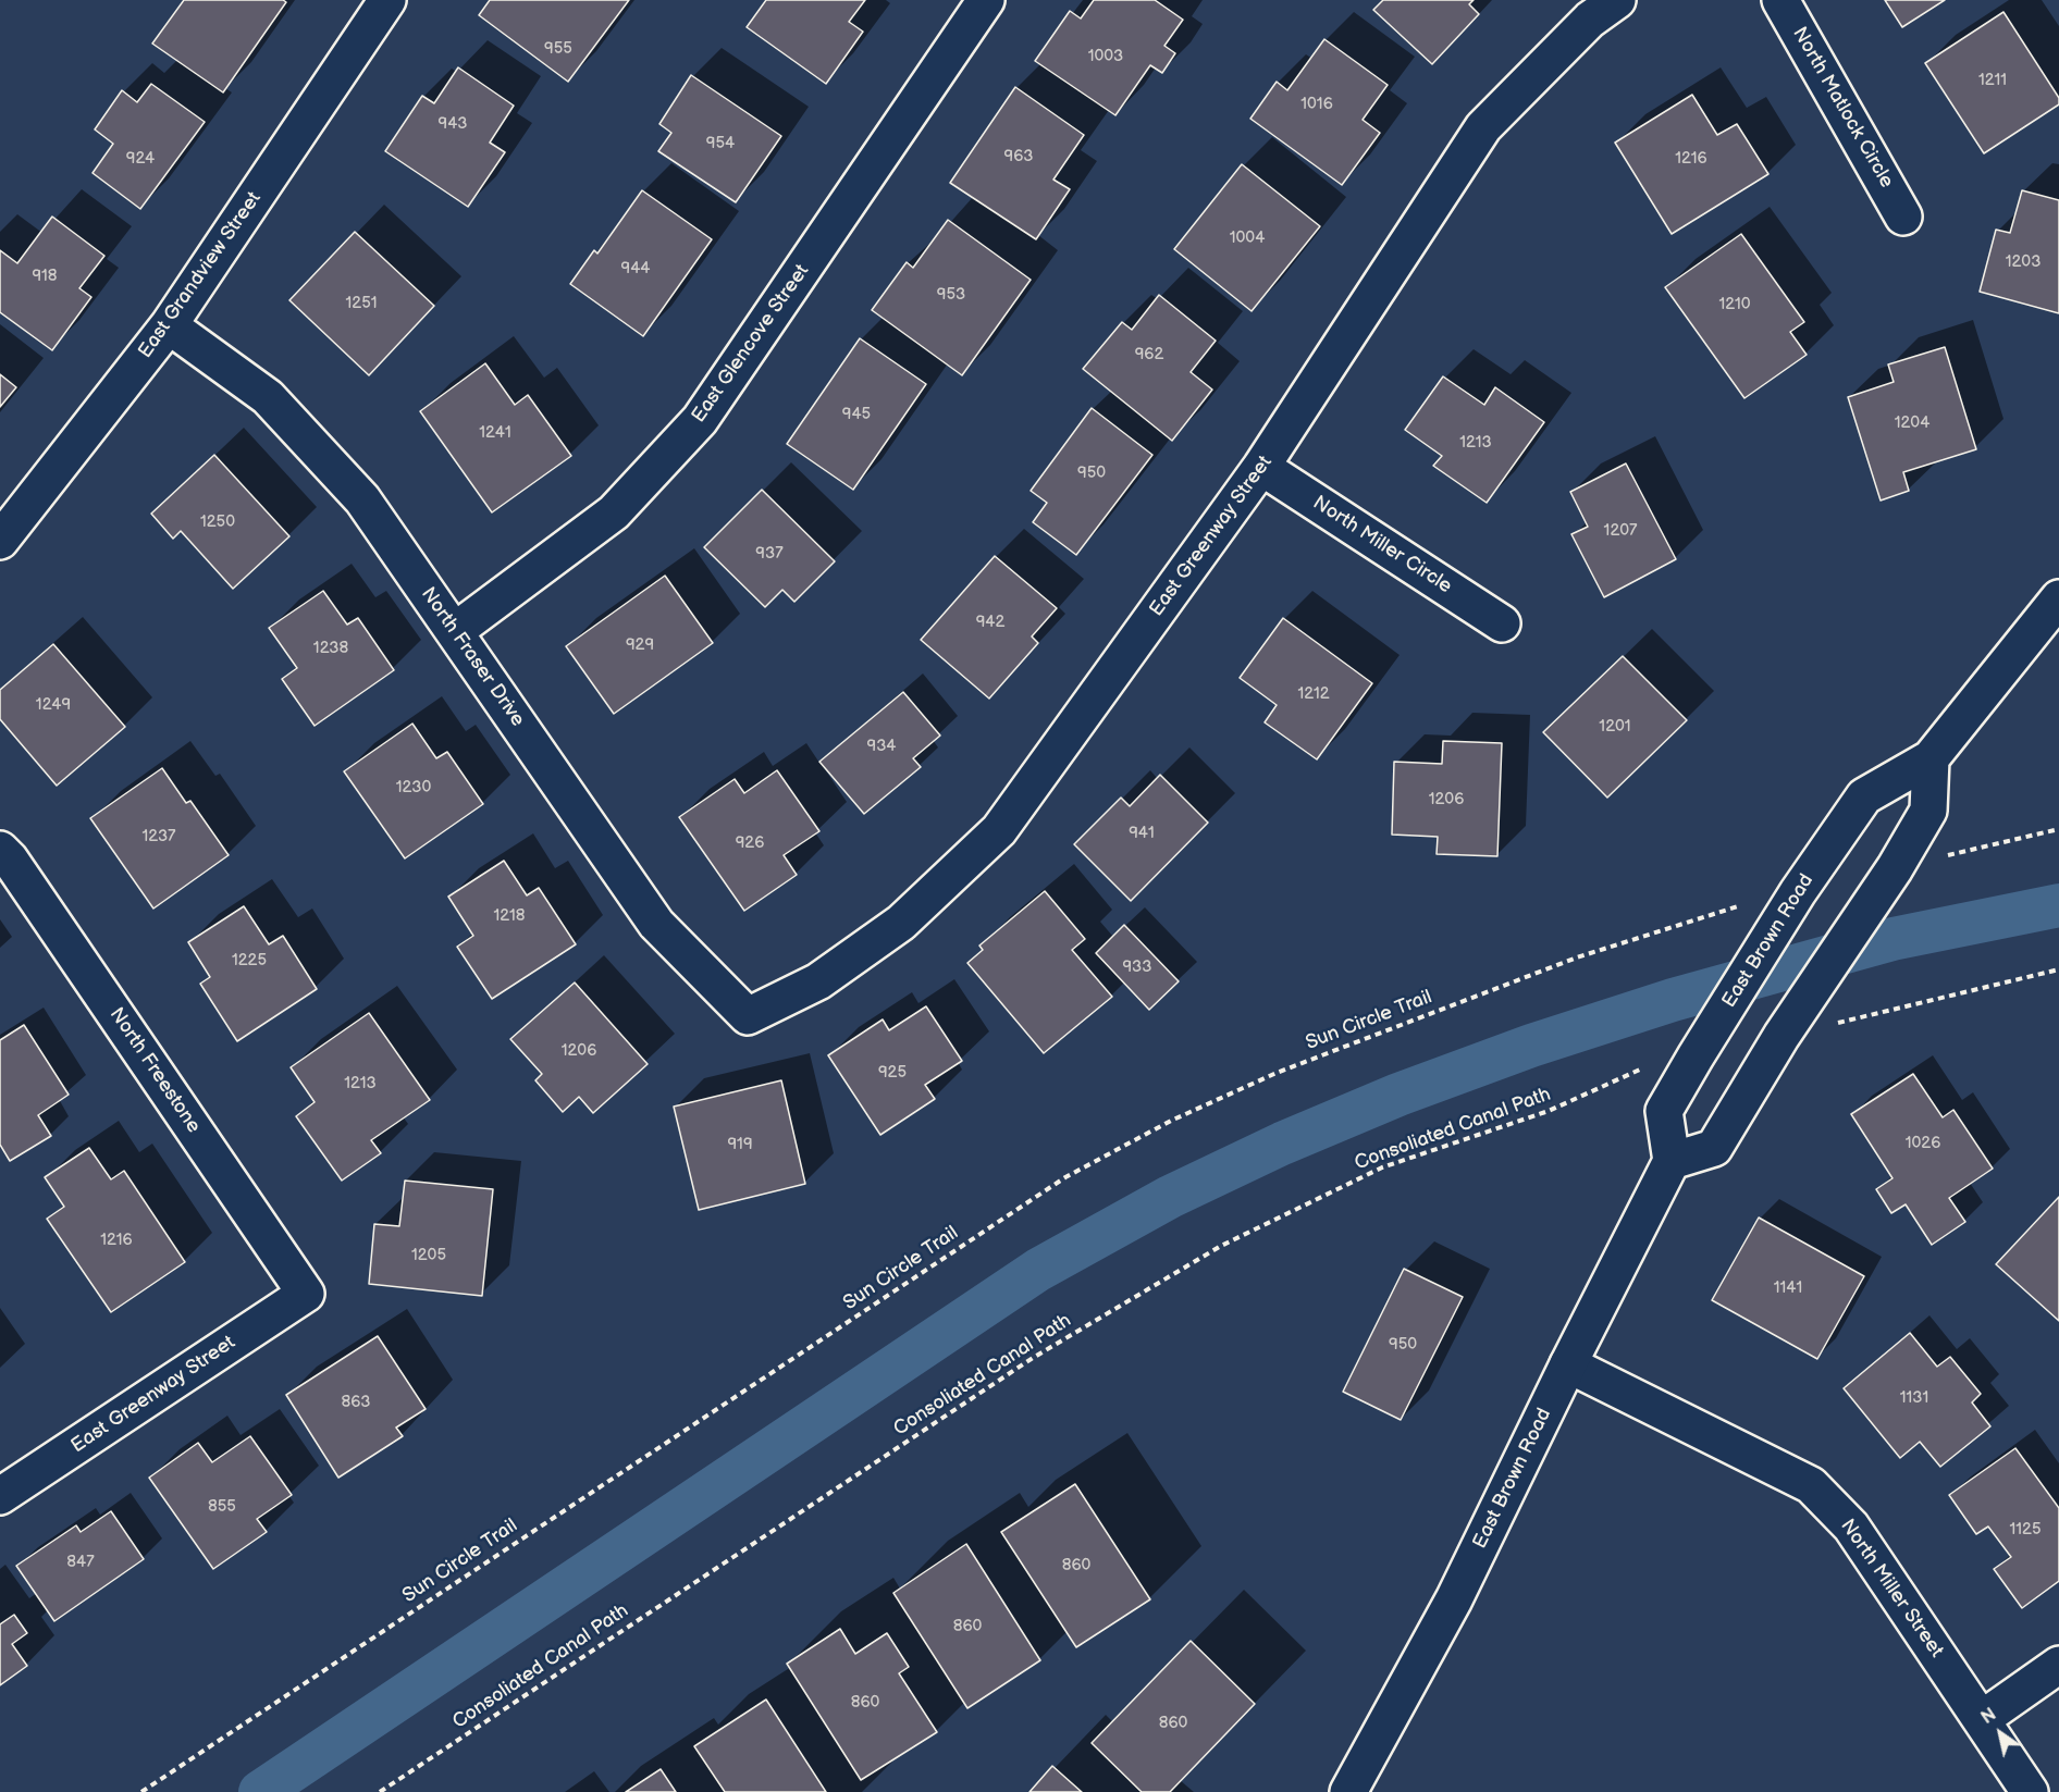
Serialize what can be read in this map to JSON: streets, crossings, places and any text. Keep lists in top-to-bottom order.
{
  "streets": {
    "street": [
      "North Matlock Circle",
      "East Grandview Street",
      "East Glencove Street",
      "East Greenway Street",
      "North Miller Circle",
      "North Fraser Drive",
      "East Brown Road",
      "North Freestone",
      "North Miller Street"
    ],
    "path": ["Sun Circle Trail", "Consoliated Canal Path"]
  },
  "crossings": [
    ["East Grandview Street", "North Fraser Drive"],
    ["East Glencove Street", "North Fraser Drive"],
    ["East Greenway Street", "North Miller Circle"],
    ["East Greenway Street", "North Fraser Drive"],
    ["East Greenway Street", "North Freestone"],
    ["East Brown Road", "North Miller Street"]
  ],
  "house_numbers": [
    "955",
    "1003",
    "1211",
    "1016",
    "943",
    "954",
    "963",
    "924",
    "1216",
    "1004",
    "1203",
    "944",
    "918",
    "953",
    "1251",
    "1210",
    "962",
    "945",
    "1204",
    "1241",
    "1213",
    "950",
    "1250",
    "1207",
    "937",
    "942",
    "929",
    "1238",
    "1212",
    "1249",
    "1201",
    "934",
    "1230",
    "1206",
    "941",
    "1237",
    "926",
    "1218",
    "1225",
    "933",
    "1206",
    "925",
    "1213",
    "1026",
    "919",
    "1216",
    "1205",
    "1141",
    "950",
    "1131",
    "863",
    "855",
    "1125",
    "847",
    "860",
    "860",
    "860",
    "860"
  ],
  "north": "top left"
}
